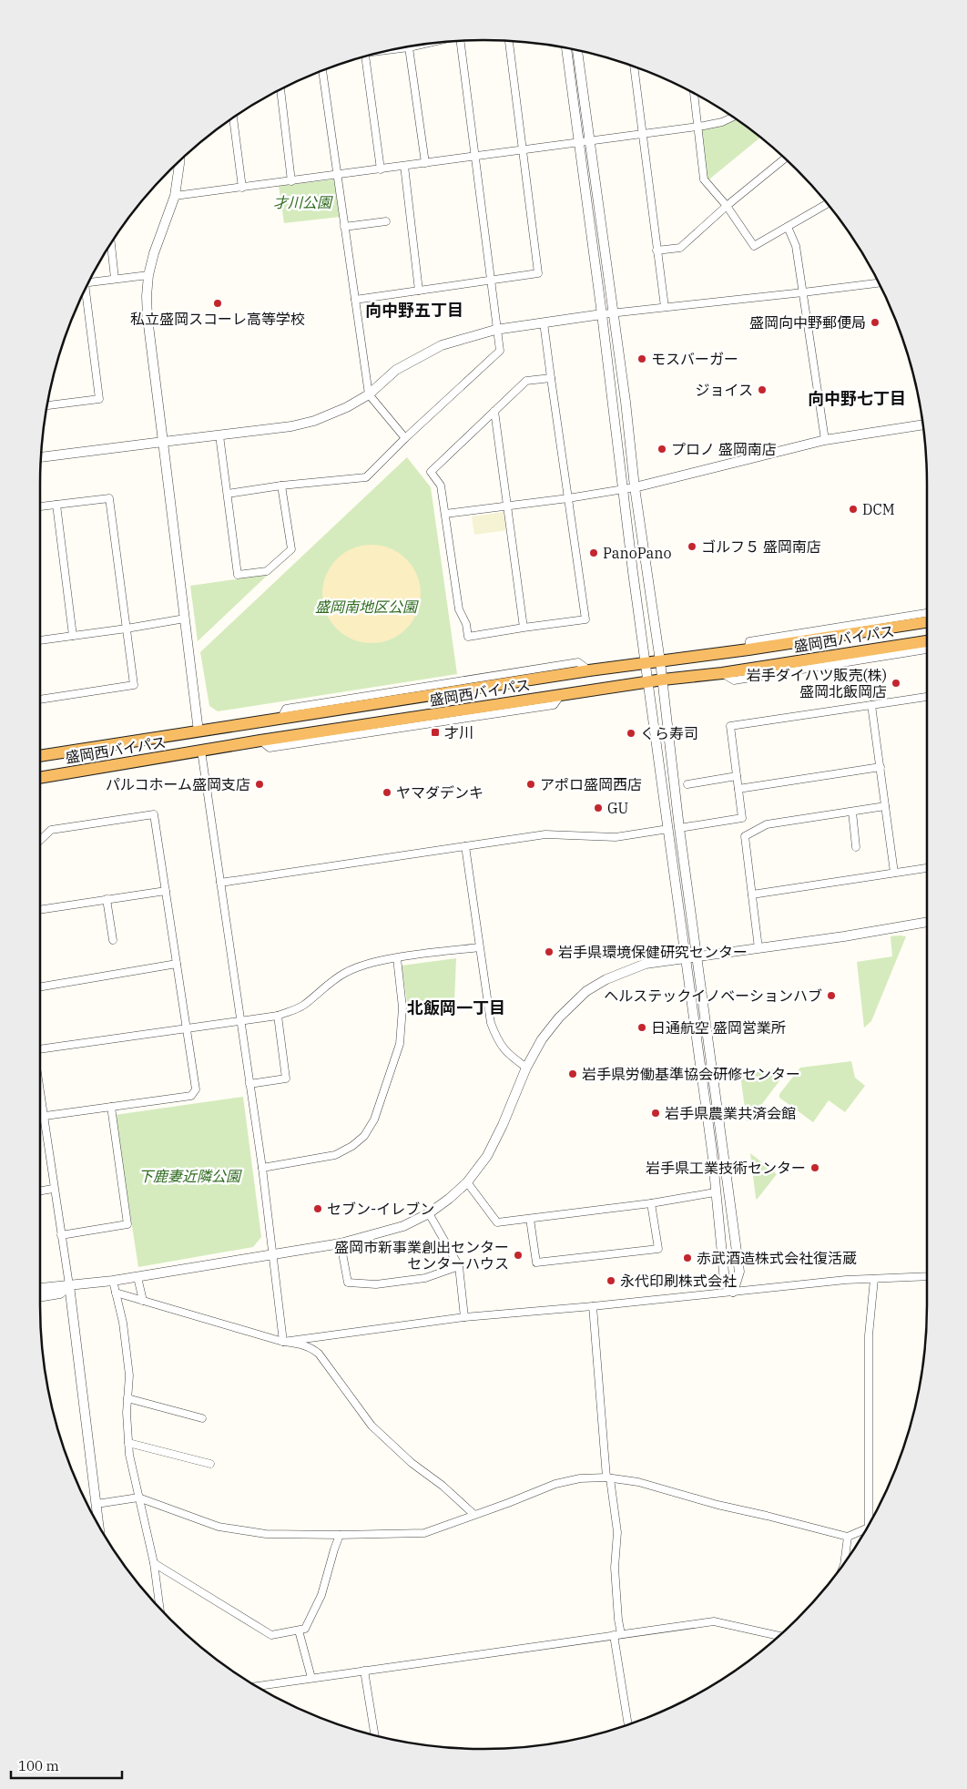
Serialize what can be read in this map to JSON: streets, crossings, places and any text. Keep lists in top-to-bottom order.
{
  "streets": {
    "highway": ["盛岡西バイパス"]
  },
  "districts": ["向中野五丁目", "向中野七丁目", "北飯岡一丁目"],
  "parks": ["才川公園", "盛岡南地区公園", "下鹿妻近隣公園"],
  "places": {
    "other": [
      "私立盛岡スコーレ高等学校",
      "盛岡向中野郵便局",
      "モスバーガー",
      "ジョイス",
      "プロノ 盛岡南店",
      "DCM",
      "ゴルフ５ 盛岡南店",
      "PanoPano",
      "岩手ダイハツ販売(株) 盛岡北飯岡店",
      "くら寿司",
      "パルコホーム盛岡支店",
      "アポロ盛岡西店",
      "ヤマダデンキ",
      "GU",
      "岩手県環境保健研究センター",
      "ヘルステックイノベーションハブ",
      "日通航空 盛岡営業所",
      "岩手県労働基準協会研修センター",
      "岩手県農業共済会館",
      "岩手県工業技術センター",
      "セブン-イレブン",
      "盛岡市新事業創出センター センターハウス",
      "赤武酒造株式会社復活蔵",
      "永代印刷株式会社"
    ],
    "transit": ["才川"]
  },
  "scale_bar": "100 m"
}
